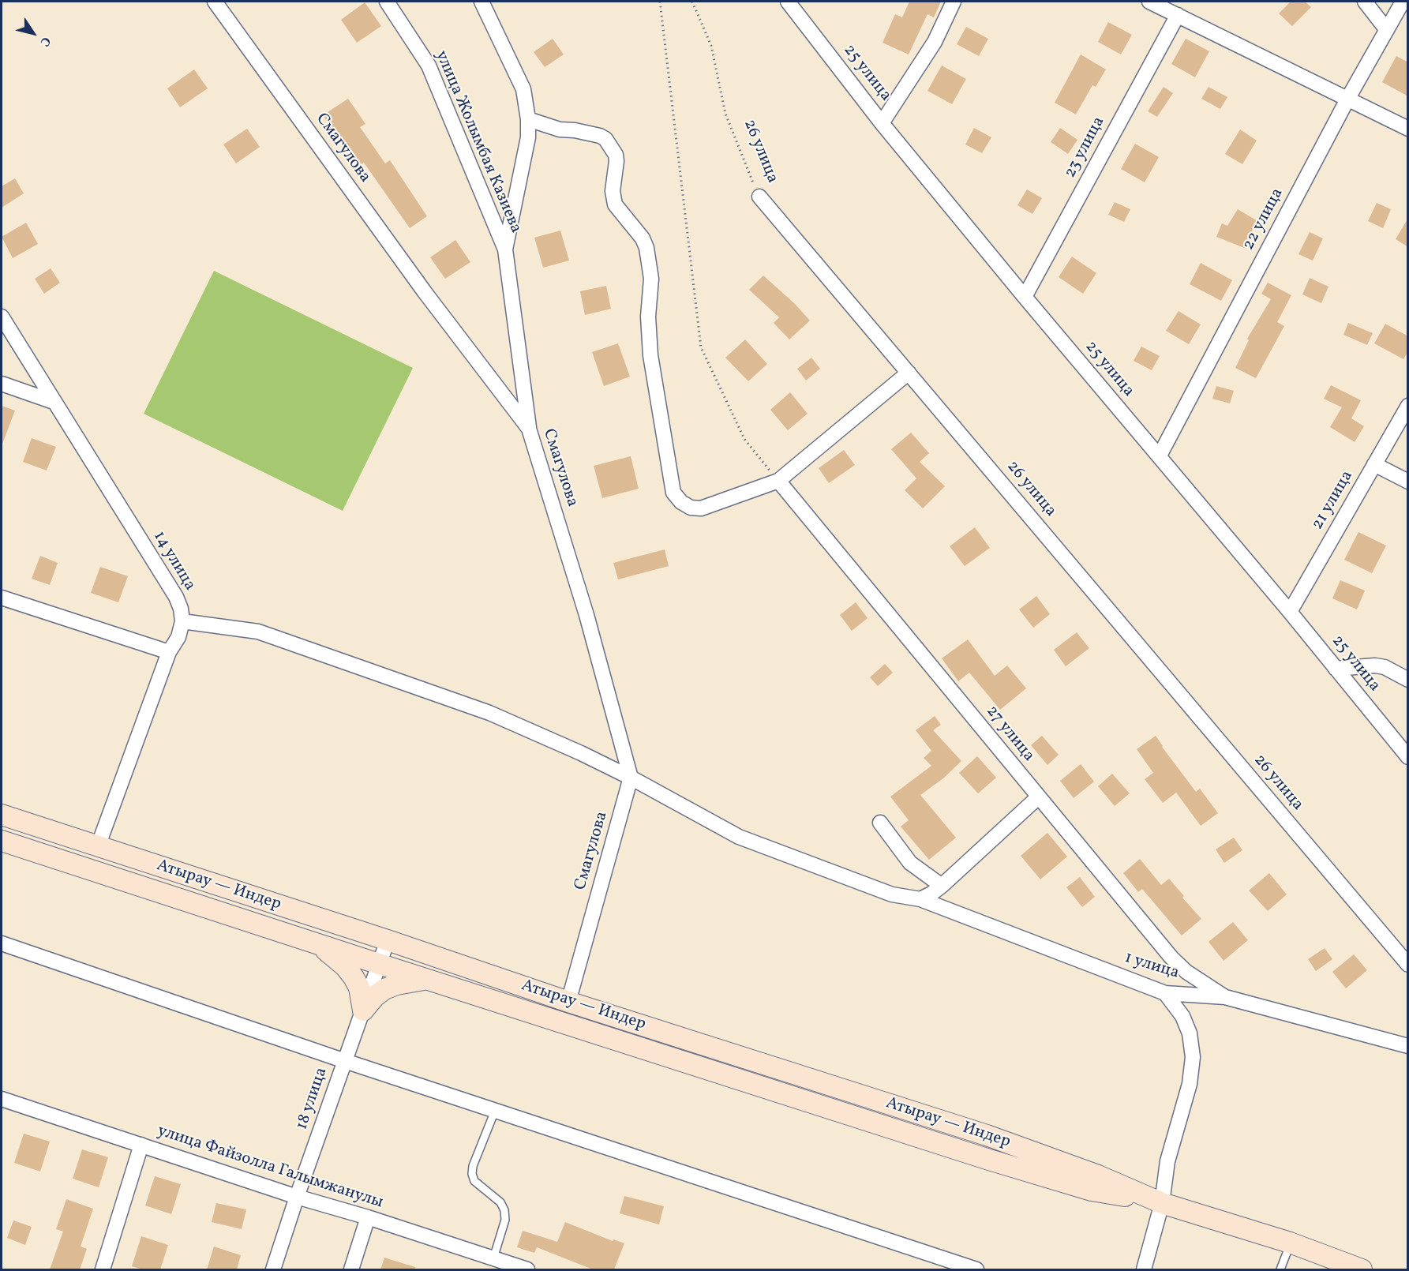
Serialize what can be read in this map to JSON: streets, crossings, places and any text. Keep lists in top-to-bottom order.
{
  "streets": {
    "main road": ["Атырау — Индер"],
    "street": [
      "25 улица",
      "улица Жолымбая Казиева",
      "23 улица",
      "Смагулова",
      "26 улица",
      "22 улица",
      "21 улица",
      "14 улица",
      "27 улица",
      "1 улица",
      "18 улица",
      "улица Файзолла Галымжанулы"
    ]
  },
  "crossings": [
    ["25 улица", "23 улица"],
    ["25 улица", "22 улица"],
    ["25 улица", "21 улица"],
    ["улица Жолымбая Казиева", "Смагулова"],
    ["Смагулова", "Атырау — Индер"],
    ["Смагулова", "1 улица"],
    ["14 улица", "1 улица"],
    ["27 улица", "1 улица"],
    ["Атырау — Индер", "18 улица"],
    ["18 улица", "улица Файзолла Галымжанулы"]
  ],
  "north": "bottom right"
}
